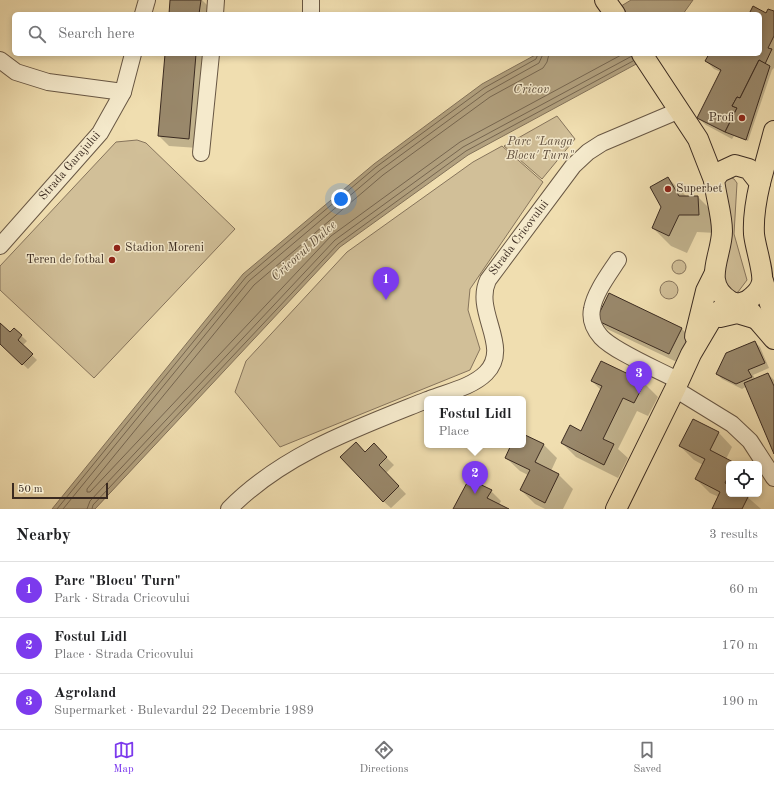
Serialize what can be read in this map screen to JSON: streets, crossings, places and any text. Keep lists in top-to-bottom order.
{
  "streets": {
    "street": ["Strada Garajului", "Strada Cricovului"]
  },
  "water": ["Cricov", "Cricovul Dulce"],
  "parks": ["Parc \"Langa Blocu' Turn\""],
  "places": [
    "Profi",
    "Superbet",
    "Stadion Moreni",
    "Teren de fotbal"
  ],
  "scale_bar": "50 m",
  "page": {
    "search": "Search here",
    "pins": ["1", "3", "2"],
    "popup": ["Fostul Lidl", "Place"],
    "scale": "50 m",
    "heading": ["Nearby", "3 results"],
    "list": [
      {
        "mark": "1",
        "name": "Parc \"Blocu' Turn\"",
        "note": "Park · Strada Cricovului",
        "value": "60 m"
      },
      {
        "mark": "2",
        "name": "Fostul Lidl",
        "note": "Place · Strada Cricovului",
        "value": "170 m"
      },
      {
        "mark": "3",
        "name": "Agroland",
        "note": "Supermarket · Bulevardul 22 Decembrie 1989",
        "value": "190 m"
      }
    ],
    "nav": ["Map", "Directions", "Saved"]
  }
}
